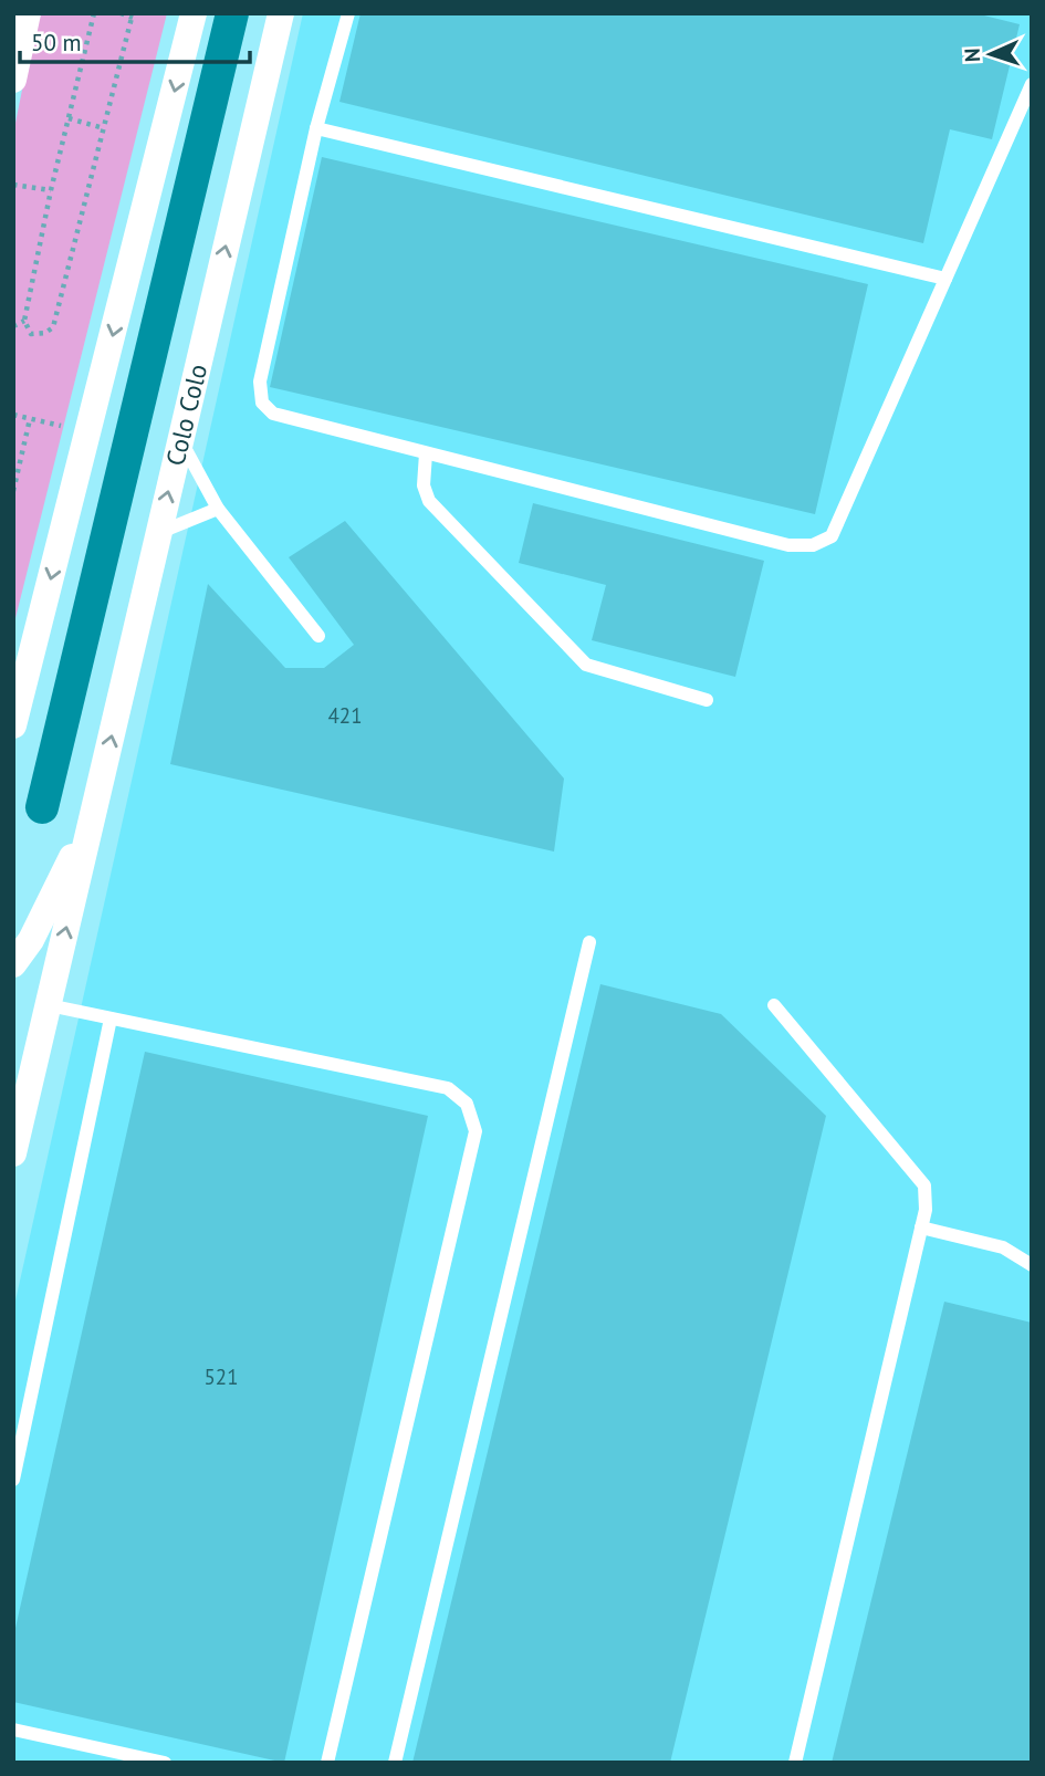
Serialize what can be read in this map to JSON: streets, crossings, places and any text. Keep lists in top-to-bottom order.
{
  "streets": {
    "street": ["Colo Colo"]
  },
  "house_numbers": ["421", "521"],
  "scale_bar": "50 m",
  "north": "left"
}
